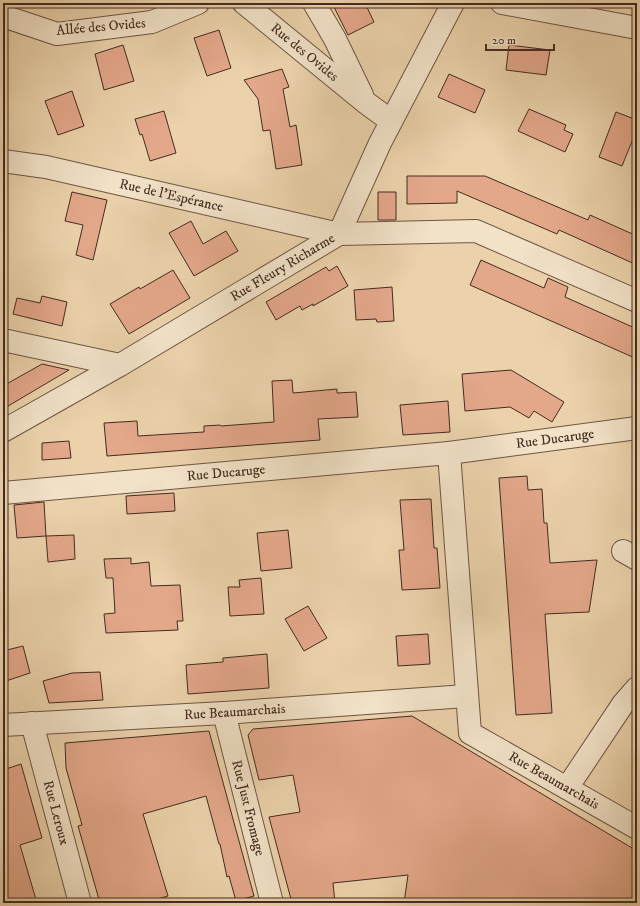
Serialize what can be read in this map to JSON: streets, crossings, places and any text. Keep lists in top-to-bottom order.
{
  "streets": {
    "street": [
      "Allée des Ovides",
      "Rue des Ovides",
      "Rue de l’Espérance",
      "Rue Fleury Richarme",
      "Rue Ducaruge",
      "Rue Beaumarchais",
      "Rue Just Fromage",
      "Rue Leroux"
    ]
  },
  "crossings": [
    ["Rue des Ovides", "Rue Fleury Richarme"],
    ["Rue de l’Espérance", "Rue Fleury Richarme"],
    ["Rue Beaumarchais", "Rue Just Fromage"],
    ["Rue Beaumarchais", "Rue Leroux"]
  ],
  "scale_bar": "20 m"
}
